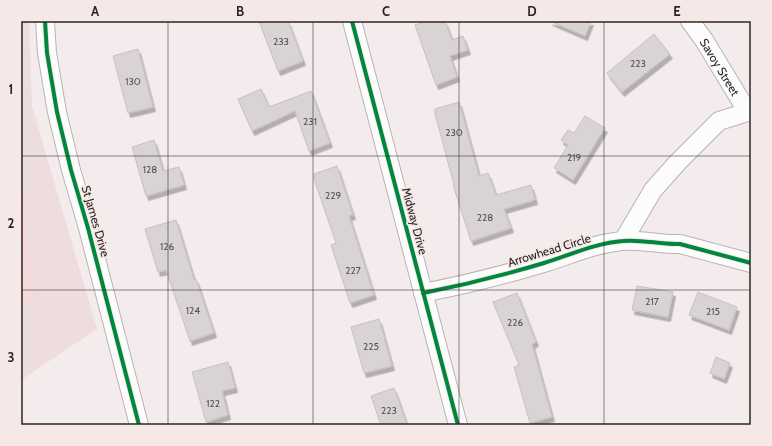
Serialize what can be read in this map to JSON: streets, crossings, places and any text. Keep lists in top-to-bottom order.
{
  "streets": {
    "street": [
      "Savoy Street",
      "St James Drive",
      "Midway Drive",
      "Arrowhead Circle"
    ]
  },
  "crossings": [
    ["Midway Drive", "Arrowhead Circle"]
  ],
  "house_numbers": [
    "233",
    "223",
    "130",
    "231",
    "230",
    "219",
    "128",
    "229",
    "228",
    "126",
    "227",
    "217",
    "124",
    "215",
    "226",
    "225",
    "122",
    "223"
  ],
  "grid": {
    "columns": [
      "A",
      "B",
      "C",
      "D",
      "E"
    ],
    "rows": ["1", "2", "3"]
  }
}
